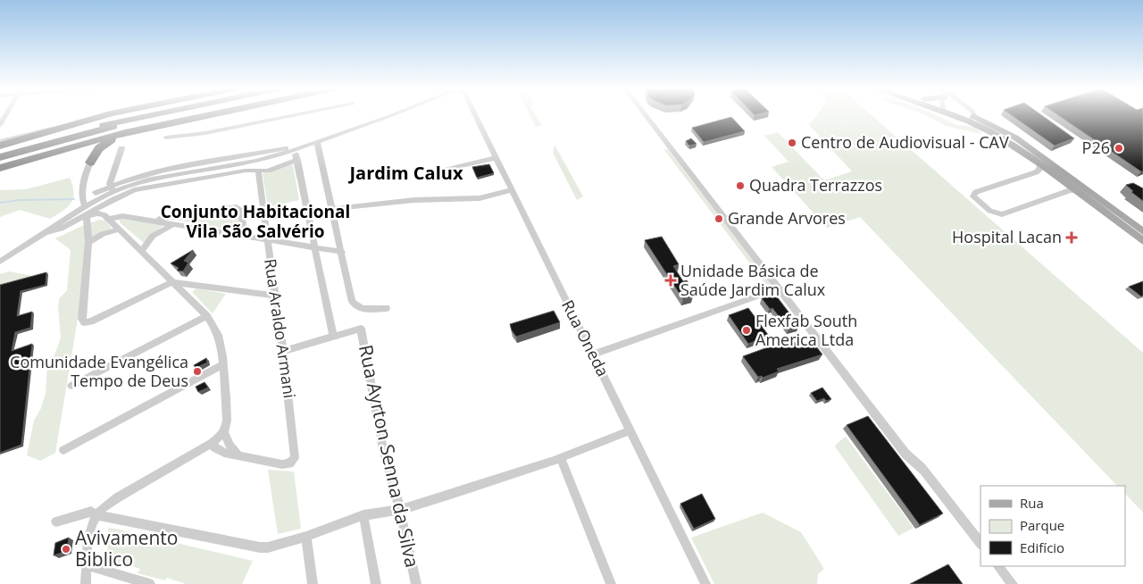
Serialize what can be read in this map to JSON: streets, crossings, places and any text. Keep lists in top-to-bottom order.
{
  "streets": {
    "street": ["Rua Araldo Armani", "Rua Oneda", "Rua Ayrton Senna da Silva"]
  },
  "districts": ["Jardim Calux", "Conjunto Habitacional Vila São Salvério"],
  "places": {
    "other": [
      "Centro de Audiovisual - CAV",
      "P26",
      "Quadra Terrazzos",
      "Grande Arvores",
      "Flexfab South America Ltda",
      "Comunidade Evangélica Tempo de Deus",
      "Avivamento Biblico"
    ],
    "health": ["Hospital Lacan", "Unidade Básica de Saúde Jardim Calux"]
  },
  "legend": ["Rua", "Parque", "Edifício"]
}
